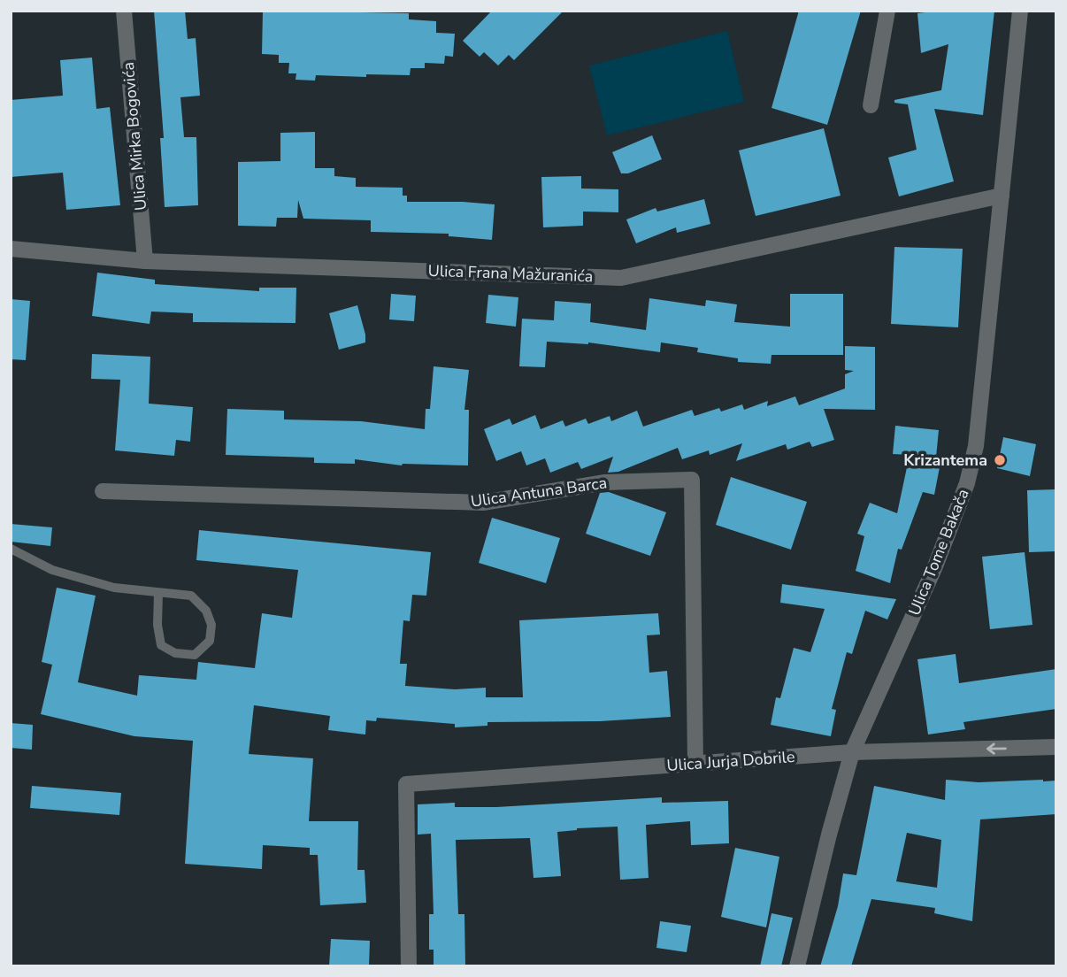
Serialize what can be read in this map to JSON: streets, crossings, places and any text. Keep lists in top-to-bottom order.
{
  "streets": {
    "street": [
      "Ulica Mirka Bogovića",
      "Ulica Frana Mažuranića",
      "Ulica Antuna Barca",
      "Ulica Tome Bakača",
      "Ulica Jurja Dobrile"
    ]
  },
  "crossings": [
    ["Ulica Mirka Bogovića", "Ulica Frana Mažuranića"],
    ["Ulica Frana Mažuranića", "Ulica Tome Bakača"],
    ["Ulica Antuna Barca", "Ulica Jurja Dobrile"],
    ["Ulica Tome Bakača", "Ulica Jurja Dobrile"]
  ],
  "places": ["Krizantema"]
}
